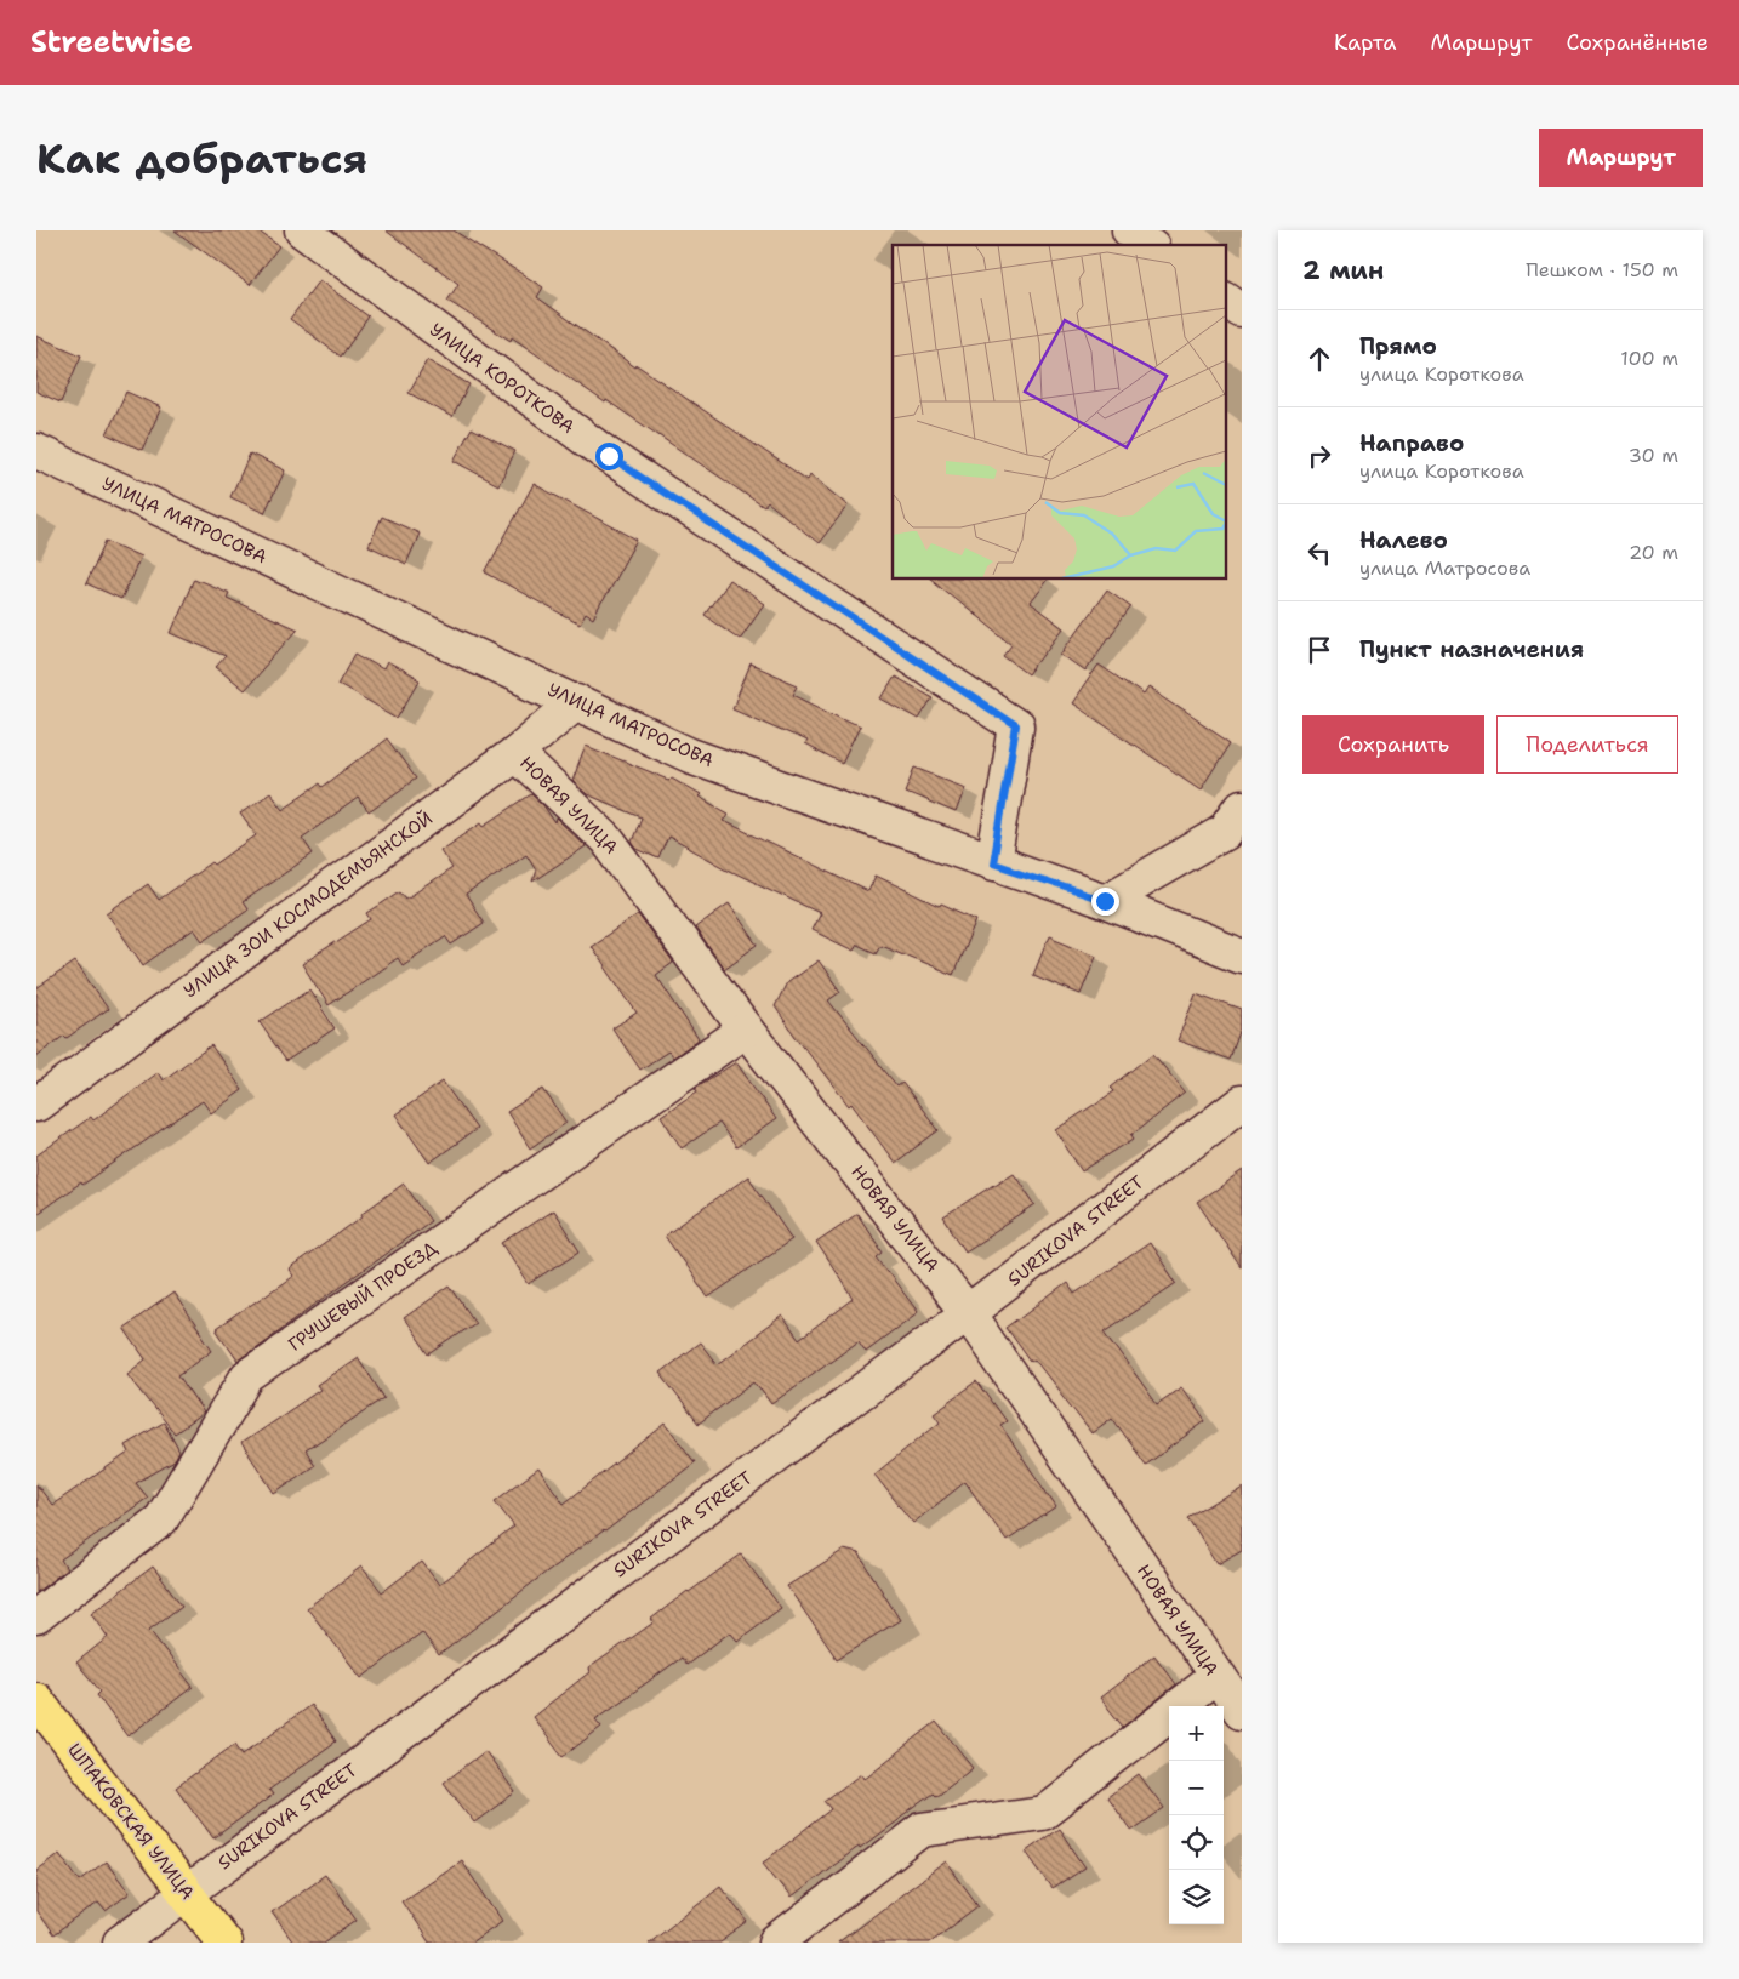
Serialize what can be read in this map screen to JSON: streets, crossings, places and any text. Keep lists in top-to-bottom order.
{
  "streets": {
    "main road": ["ШПАКОВСКАЯ УЛИЦА"],
    "street": [
      "УЛИЦА КОРОТКОВА",
      "УЛИЦА МАТРОСОВА",
      "НОВАЯ УЛИЦА",
      "УЛИЦА ЗОИ КОСМОДЕМЬЯНСКОЙ",
      "SURIKOVA STREET",
      "ГРУШЕВЫЙ ПРОЕЗД"
    ]
  },
  "crossings": [
    ["УЛИЦА КОРОТКОВА", "УЛИЦА МАТРОСОВА"],
    ["УЛИЦА МАТРОСОВА", "УЛИЦА ЗОИ КОСМОДЕМЬЯНСКОЙ"],
    ["НОВАЯ УЛИЦА", "УЛИЦА ЗОИ КОСМОДЕМЬЯНСКОЙ"],
    ["НОВАЯ УЛИЦА", "SURIKOVA STREET"],
    ["НОВАЯ УЛИЦА", "ГРУШЕВЫЙ ПРОЕЗД"],
    ["SURIKOVA STREET", "ШПАКОВСКАЯ УЛИЦА"]
  ],
  "page": {
    "header": "Streetwise",
    "nav": ["Карта", "Маршрут", "Сохранённые"],
    "buttons": [
      "Маршрут",
      ["Сохранить", "Поделиться"]
    ],
    "title": "Как добраться",
    "heading": ["2 мин", "Пешком · 150 m"],
    "list": [
      ["Прямо", "улица Короткова", "100 m"],
      ["Направо", "улица Короткова", "30 m"],
      ["Налево", "улица Матросова", "20 m"],
      "Пункт назначения"
    ],
    "map_buttons": ["+", "−"]
  }
}
